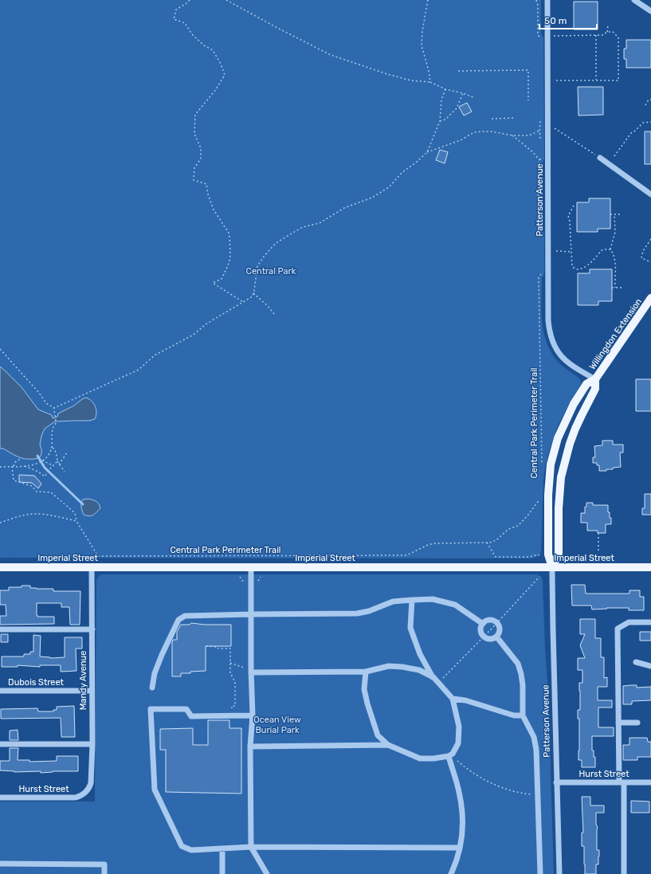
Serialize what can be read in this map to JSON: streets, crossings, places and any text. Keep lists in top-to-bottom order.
{
  "streets": {
    "main road": ["Willingdon Extension", "Imperial Street"],
    "street": [
      "Patterson Avenue",
      "Mandy Avenue",
      "Dubois Street",
      "Hurst Street"
    ],
    "path": ["Central Park Perimeter Trail"]
  },
  "crossings": [
    ["Patterson Avenue", "Willingdon Extension"],
    ["Patterson Avenue", "Imperial Street"],
    ["Patterson Avenue", "Hurst Street"],
    ["Willingdon Extension", "Imperial Street"],
    ["Imperial Street", "Mandy Avenue"],
    ["Mandy Avenue", "Dubois Street"],
    ["Mandy Avenue", "Hurst Street"]
  ],
  "parks": ["Central Park", "Ocean View Burial Park"],
  "scale_bar": "50 m"
}
